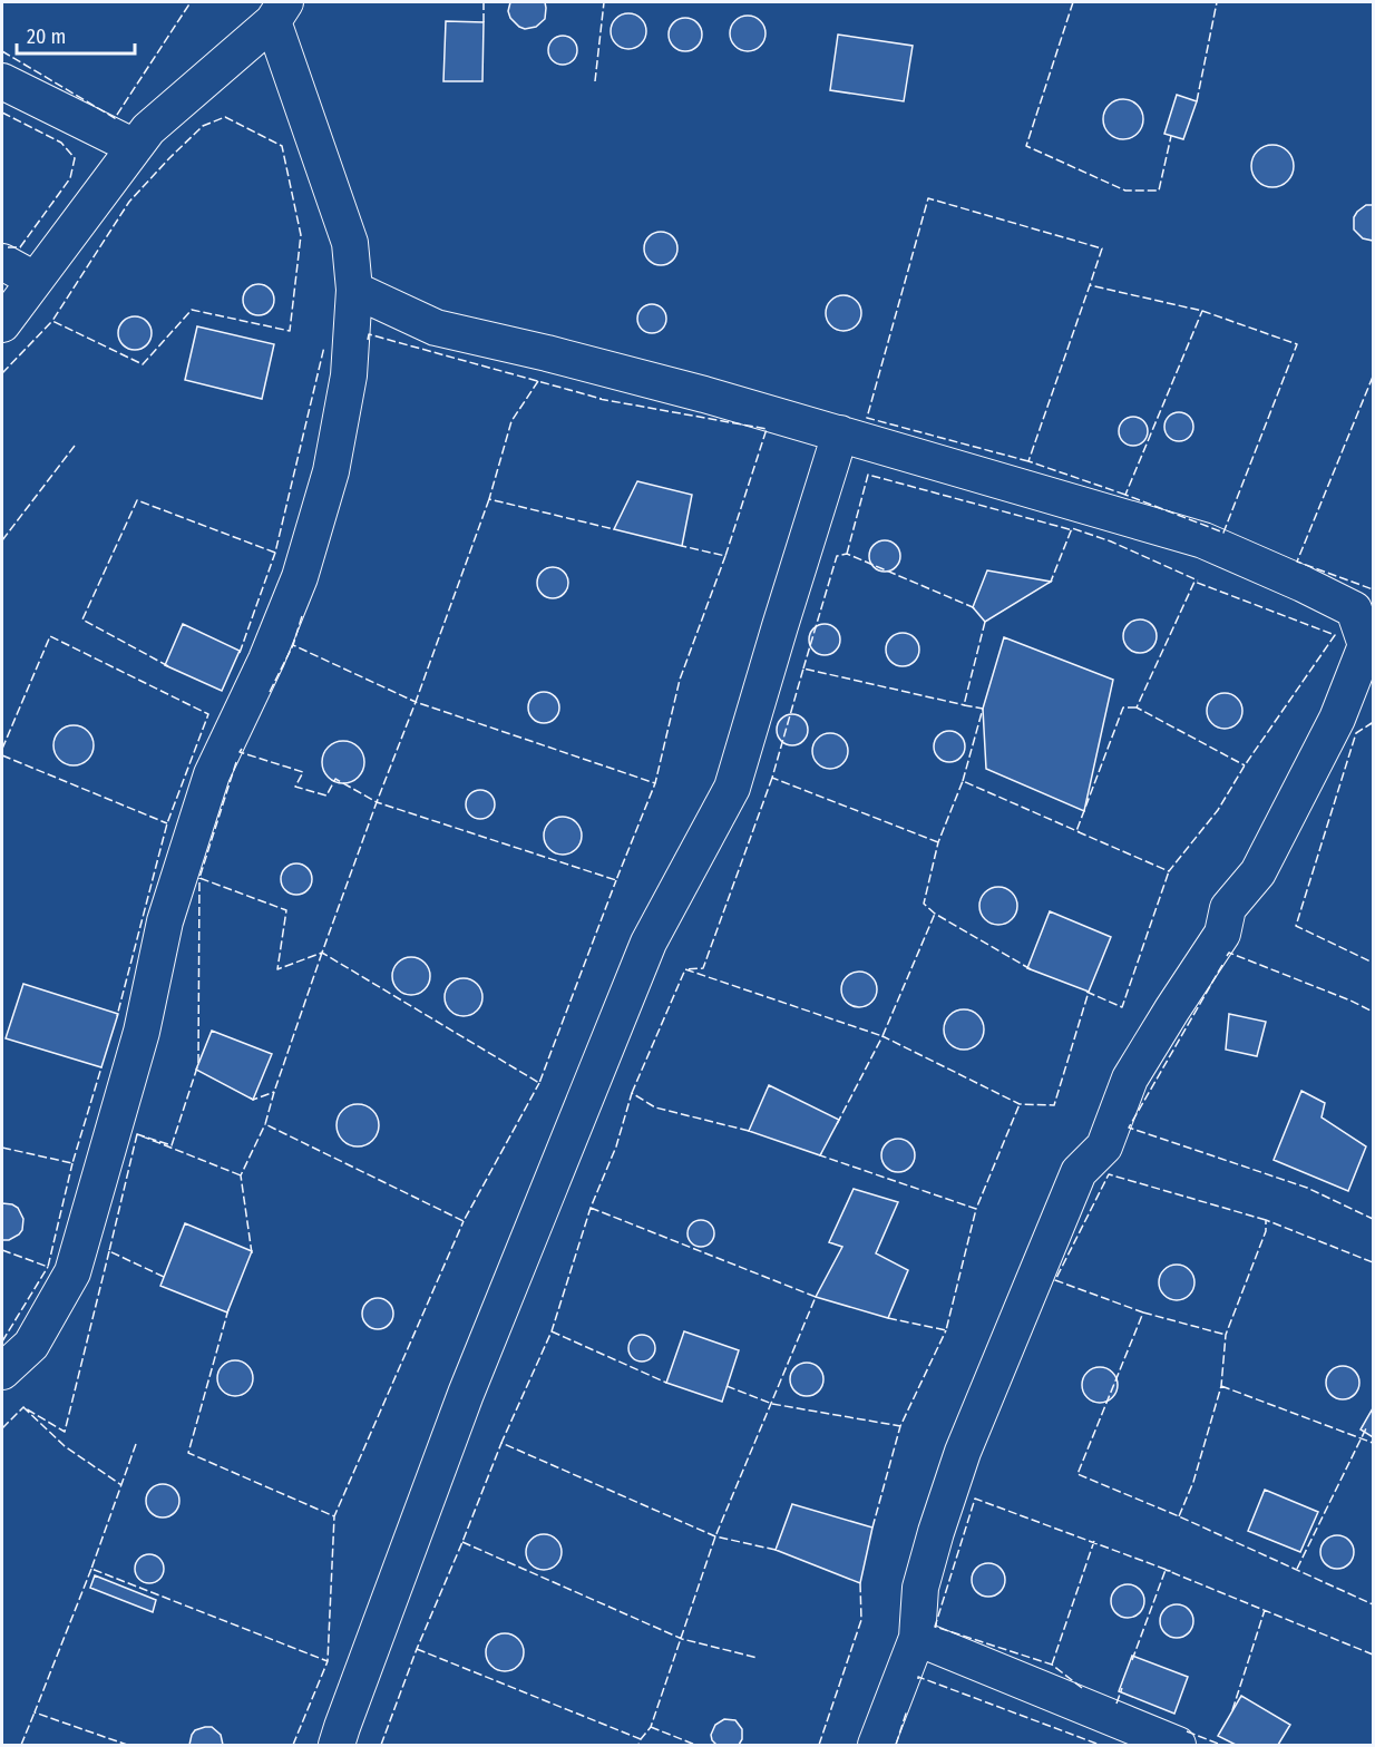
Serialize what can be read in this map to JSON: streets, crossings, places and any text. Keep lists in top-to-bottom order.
{
  "scale_bar": "20 m"
}
